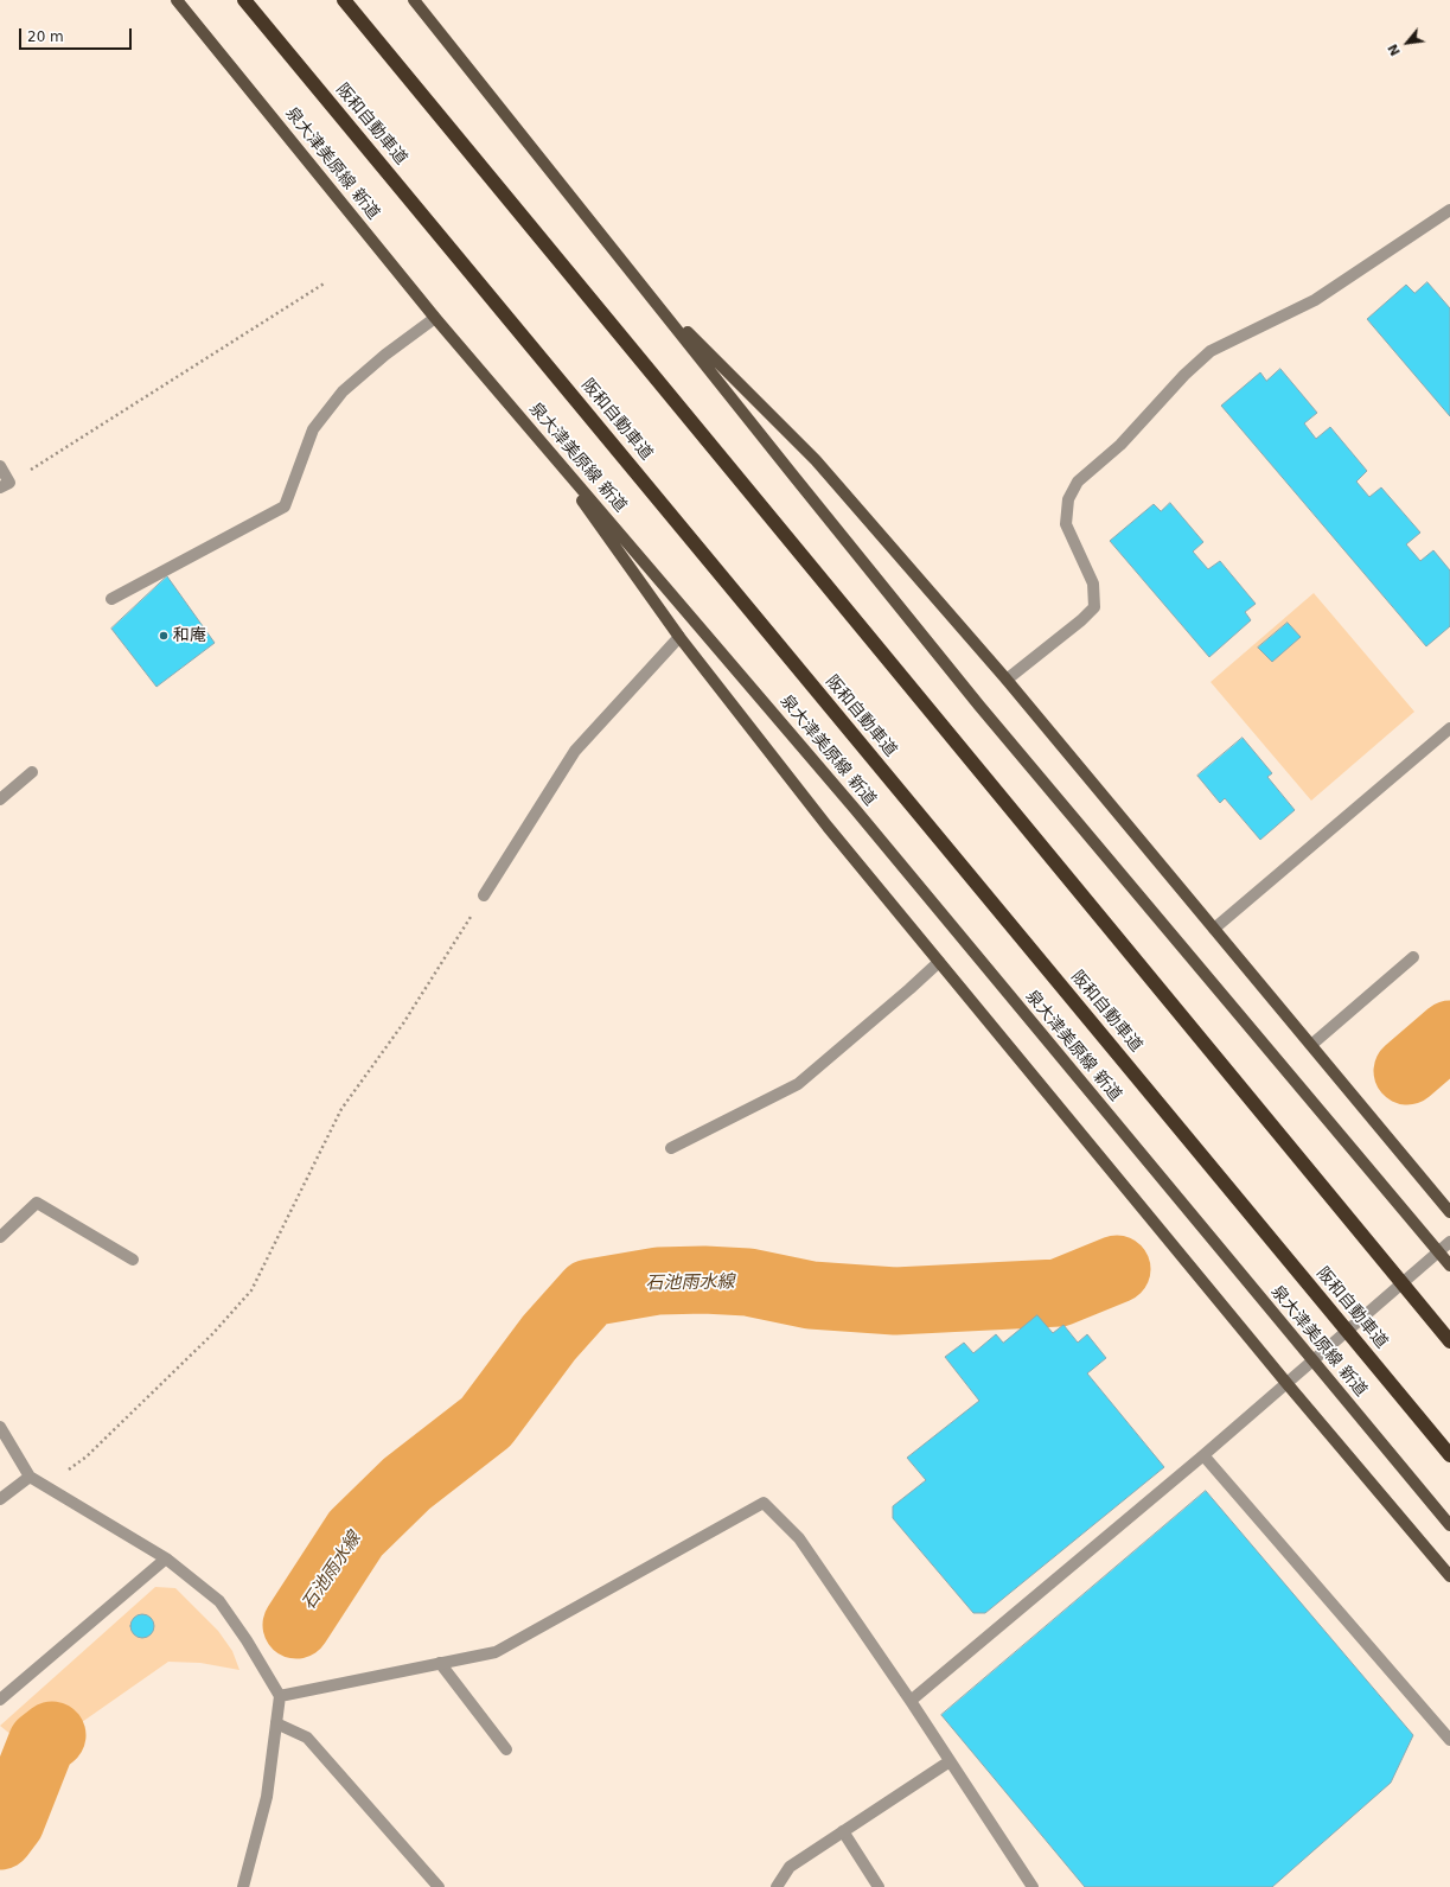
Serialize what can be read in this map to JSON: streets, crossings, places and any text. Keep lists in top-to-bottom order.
{
  "streets": {
    "highway": ["阪和自動車道"],
    "main road": ["泉大津美原線 新道"]
  },
  "water": ["石池雨水線"],
  "places": ["和庵"],
  "scale_bar": "20 m",
  "north": "bottom left"
}
